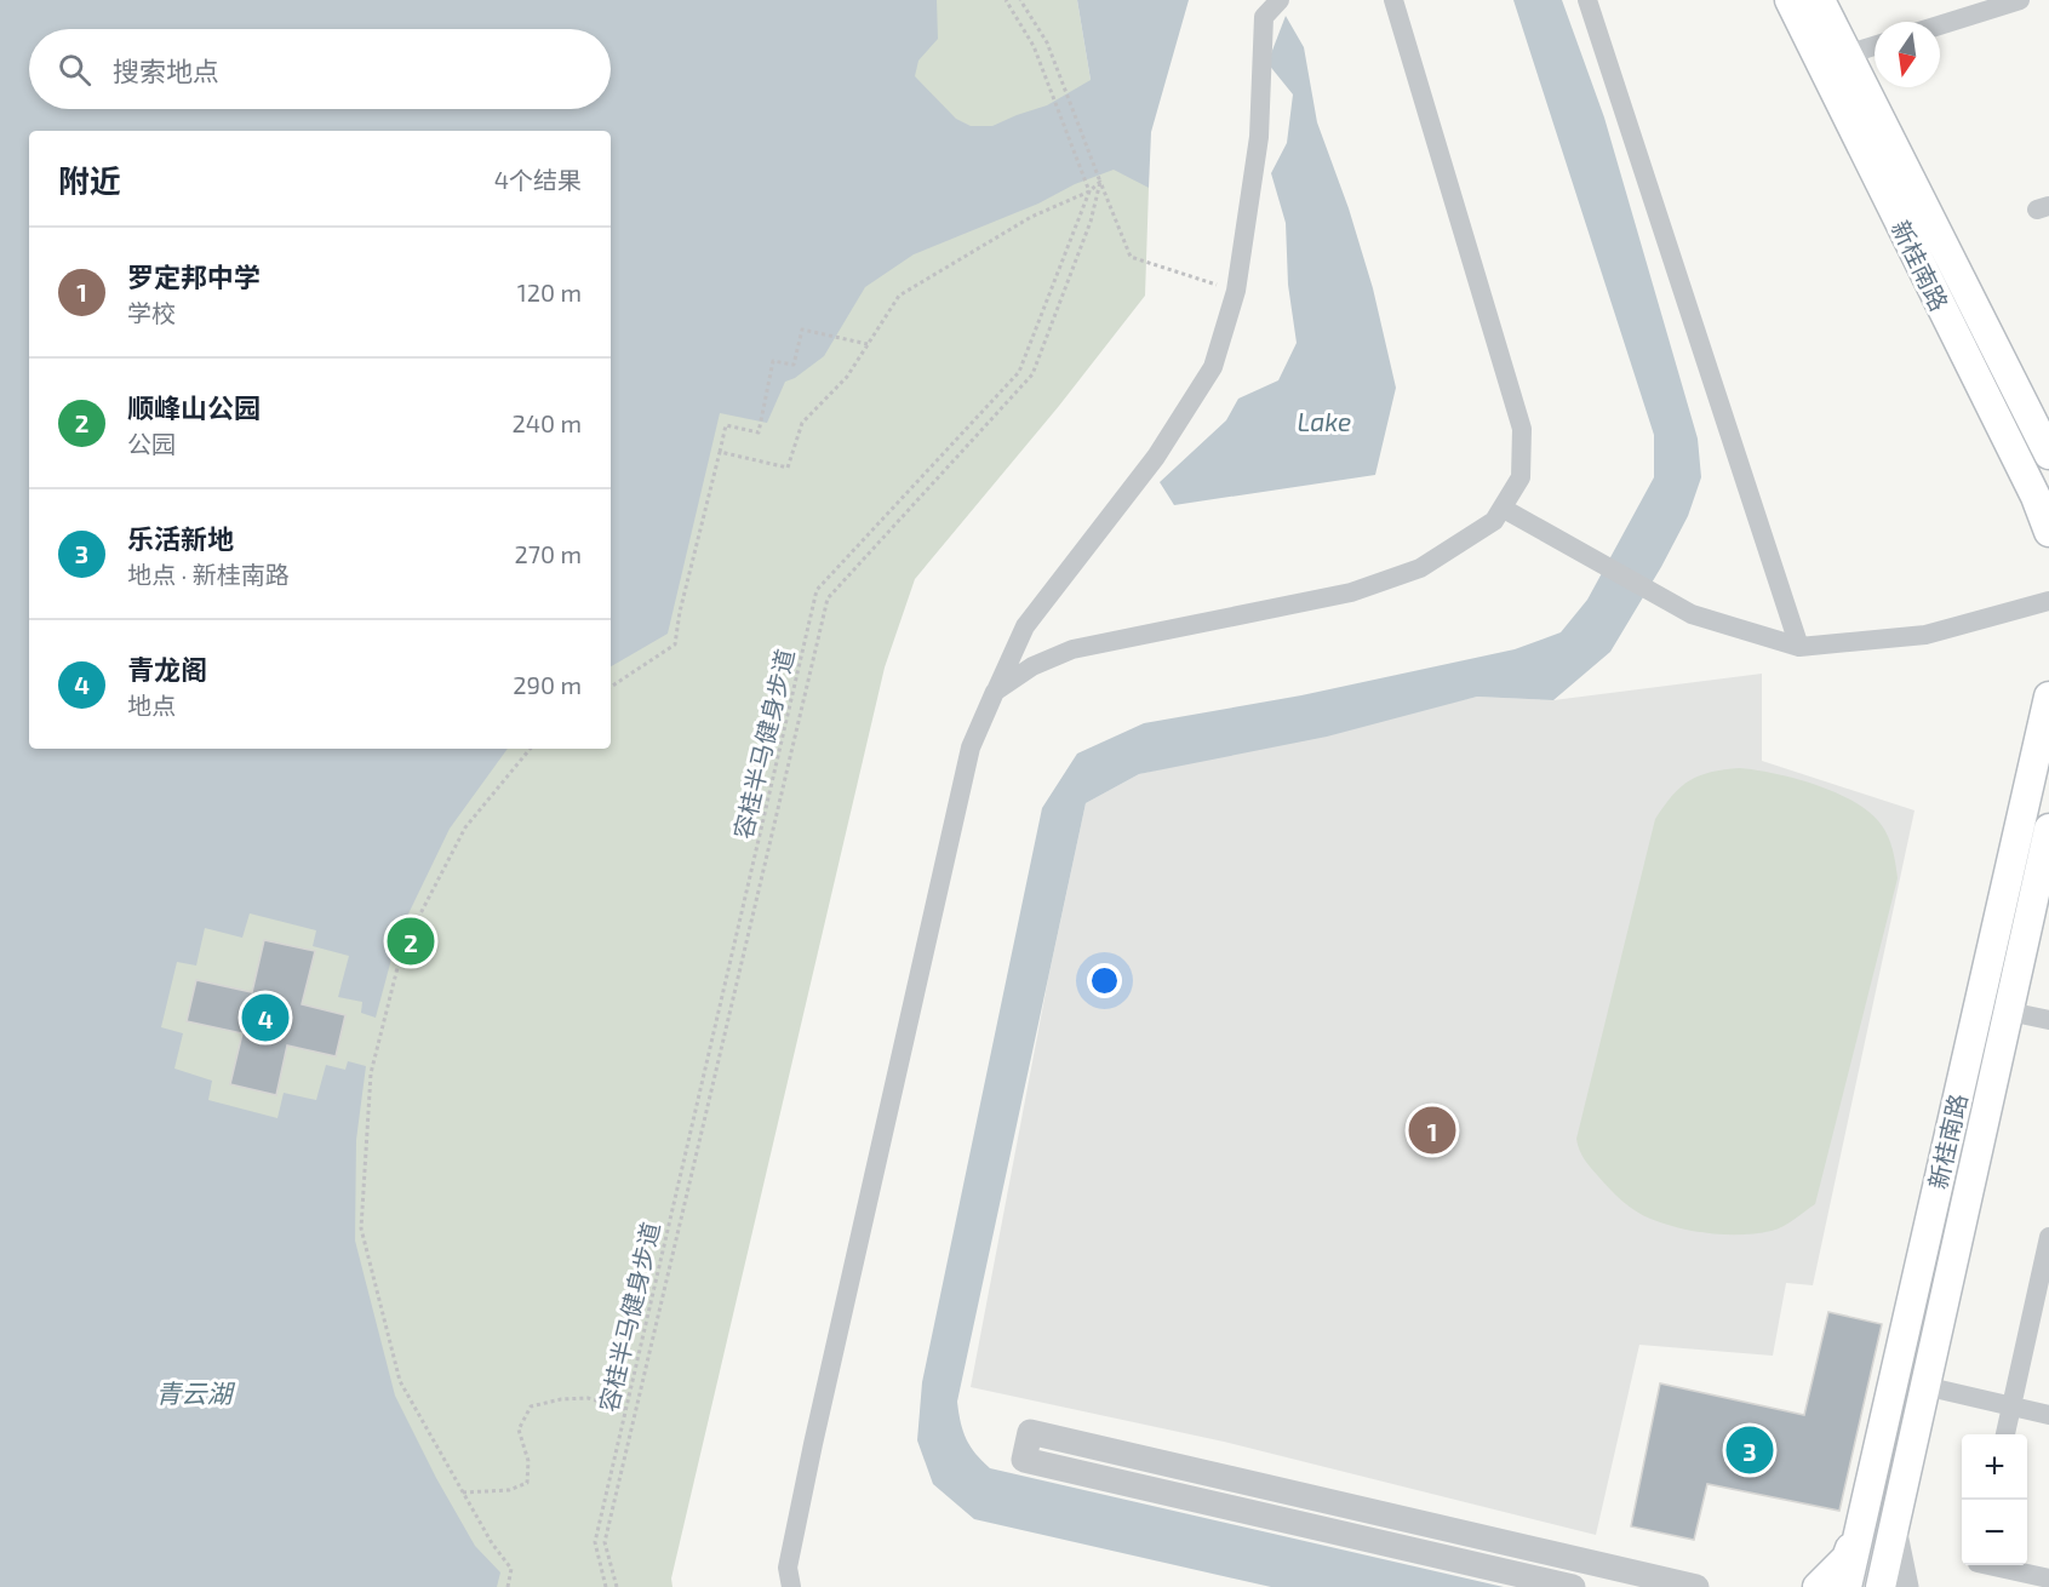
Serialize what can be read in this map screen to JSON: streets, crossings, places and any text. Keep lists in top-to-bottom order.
{
  "streets": {
    "main road": ["新桂南路"],
    "path": ["容桂半马健身步道"]
  },
  "water": ["Lake", "青云湖"],
  "north": "bottom",
  "page": {
    "search": "搜索地点",
    "heading": ["附近", "4个结果"],
    "list": [
      {
        "mark": "1",
        "name": "罗定邦中学",
        "note": "学校",
        "value": "120 m"
      },
      {
        "mark": "2",
        "name": "顺峰山公园",
        "note": "公园",
        "value": "240 m"
      },
      {
        "mark": "3",
        "name": "乐活新地",
        "note": "地点 · 新桂南路",
        "value": "270 m"
      },
      {
        "mark": "4",
        "name": "青龙阁",
        "note": "地点",
        "value": "290 m"
      }
    ],
    "pins": [
      "2",
      "4",
      "1",
      "3"
    ],
    "map_buttons": ["+", "−"]
  }
}
